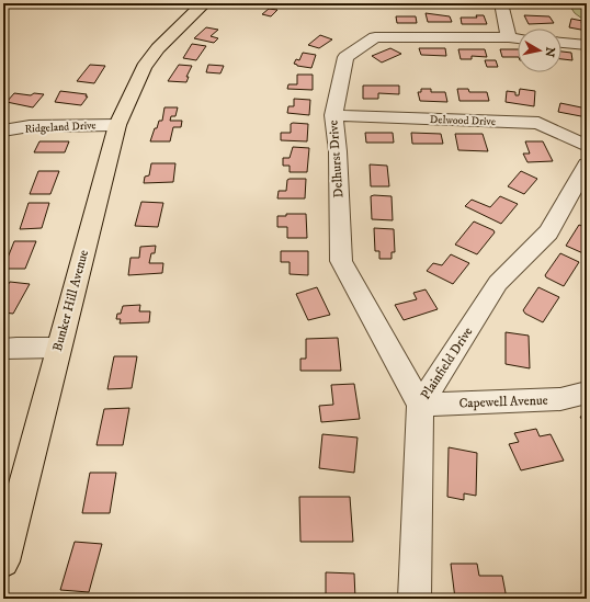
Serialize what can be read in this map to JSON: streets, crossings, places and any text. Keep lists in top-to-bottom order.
{
  "streets": {
    "main road": ["Bunker Hill Avenue"],
    "street": [
      "Delwood Drive",
      "Ridgeland Drive",
      "Delhurst Drive",
      "Plainfield Drive",
      "Capewell Avenue"
    ]
  },
  "crossings": [
    ["Delwood Drive", "Delhurst Drive"],
    ["Ridgeland Drive", "Bunker Hill Avenue"],
    ["Delhurst Drive", "Plainfield Drive"],
    ["Delhurst Drive", "Capewell Avenue"],
    ["Plainfield Drive", "Capewell Avenue"]
  ],
  "north": "right"
}
